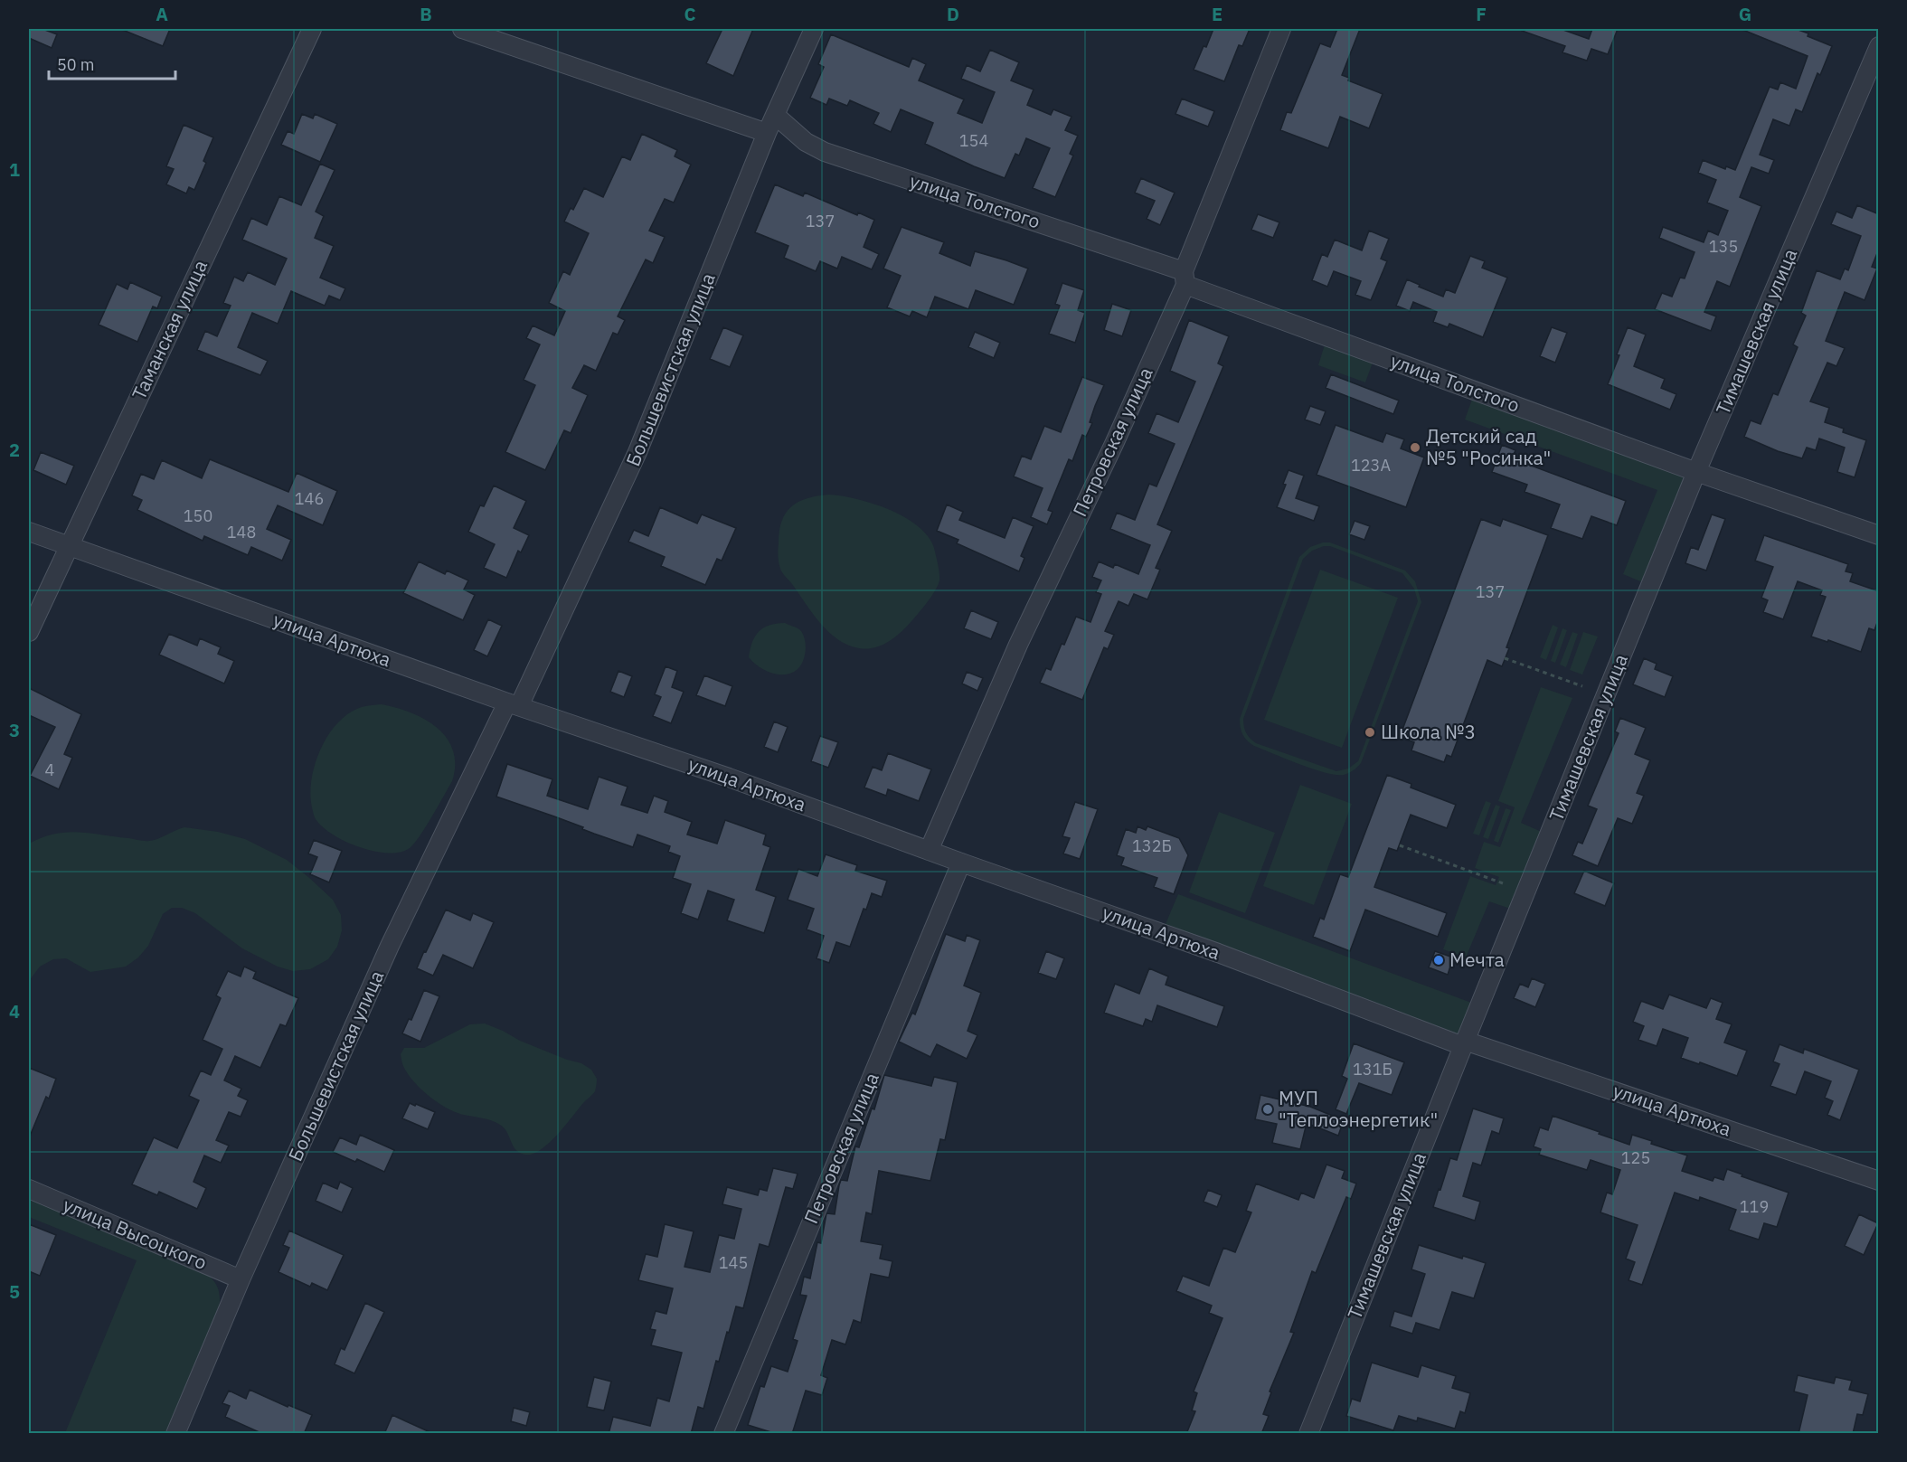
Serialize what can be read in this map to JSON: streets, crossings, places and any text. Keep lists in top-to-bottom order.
{
  "streets": {
    "street": [
      "улица Толстого",
      "Таманская улица",
      "Тимашевская улица",
      "Большевистская улица",
      "Петровская улица",
      "улица Артюха",
      "улица Высоцкого"
    ]
  },
  "crossings": [
    ["улица Толстого", "Тимашевская улица"],
    ["улица Толстого", "Большевистская улица"],
    ["улица Толстого", "Петровская улица"],
    ["Таманская улица", "улица Артюха"],
    ["Тимашевская улица", "улица Артюха"],
    ["Большевистская улица", "улица Артюха"],
    ["Большевистская улица", "улица Высоцкого"],
    ["Петровская улица", "улица Артюха"]
  ],
  "places": [
    "Детский сад №5 \"Росинка\"",
    "Школа №3",
    "Мечта",
    "МУП \"Теплоэнергетик\""
  ],
  "house_numbers": [
    "154",
    "137",
    "135",
    "123А",
    "146",
    "150",
    "148",
    "137",
    "4",
    "132Б",
    "131Б",
    "125",
    "119",
    "145"
  ],
  "scale_bar": "50 m",
  "grid": {
    "columns": [
      "A",
      "B",
      "C",
      "D",
      "E",
      "F",
      "G"
    ],
    "rows": [
      "1",
      "2",
      "3",
      "4",
      "5"
    ]
  }
}
